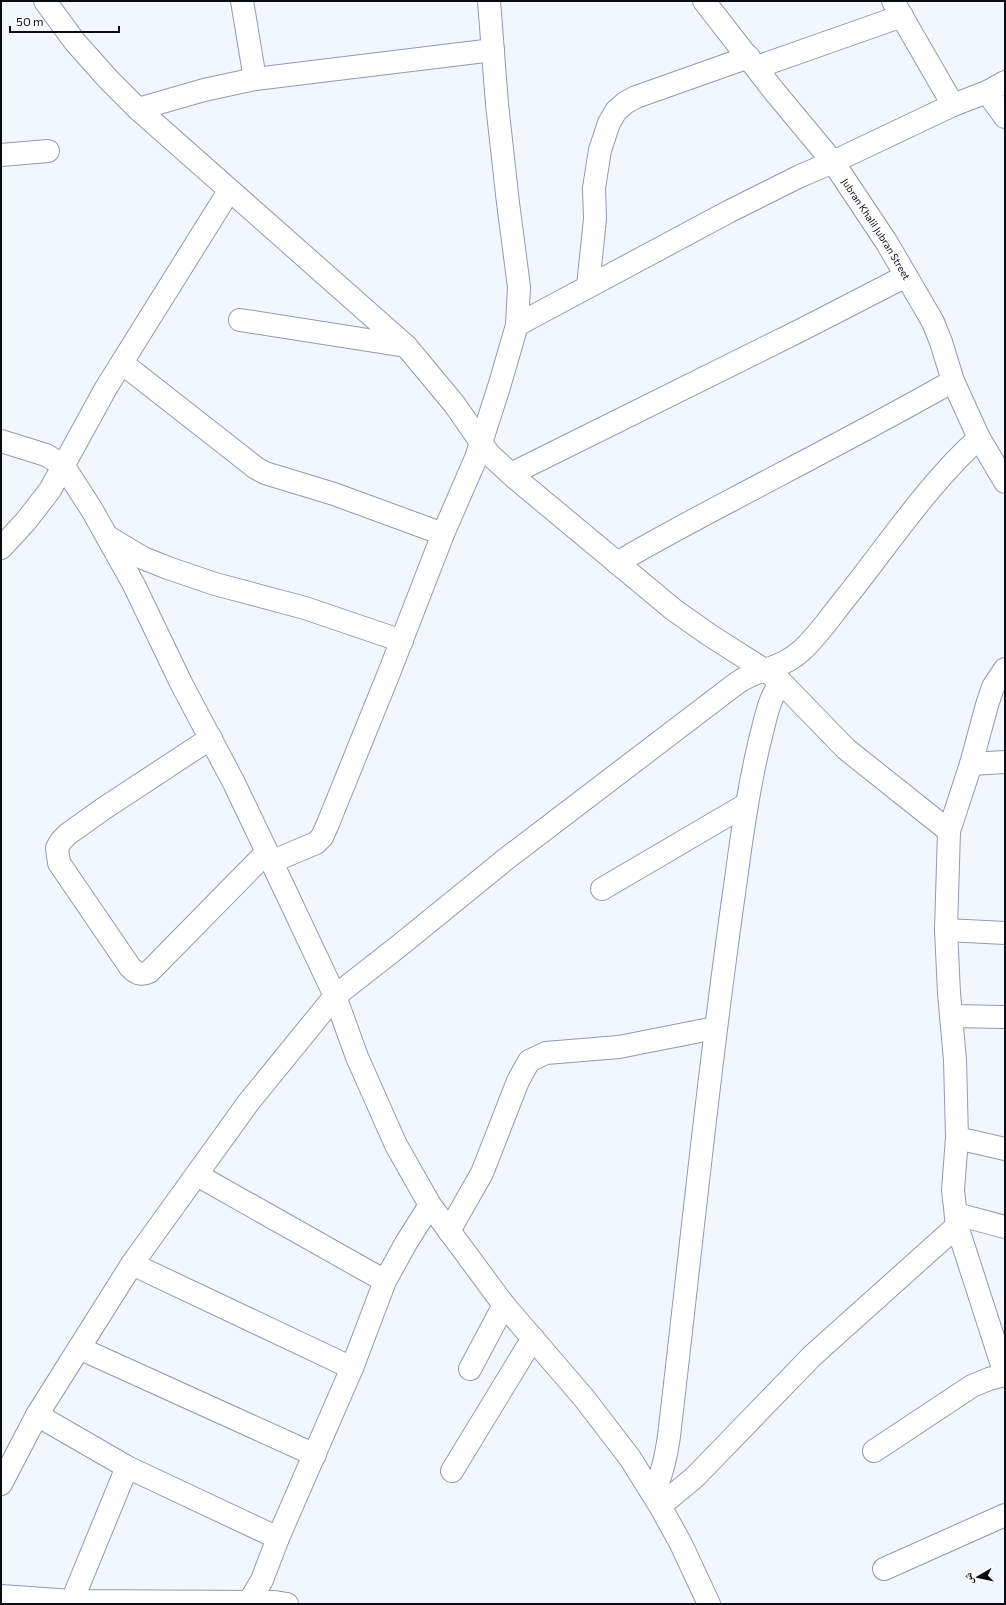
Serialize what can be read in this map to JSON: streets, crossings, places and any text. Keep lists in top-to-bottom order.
{
  "streets": {
    "street": ["Jubran Khalil Jubran Street"]
  },
  "scale_bar": "50 m",
  "north": "left"
}
